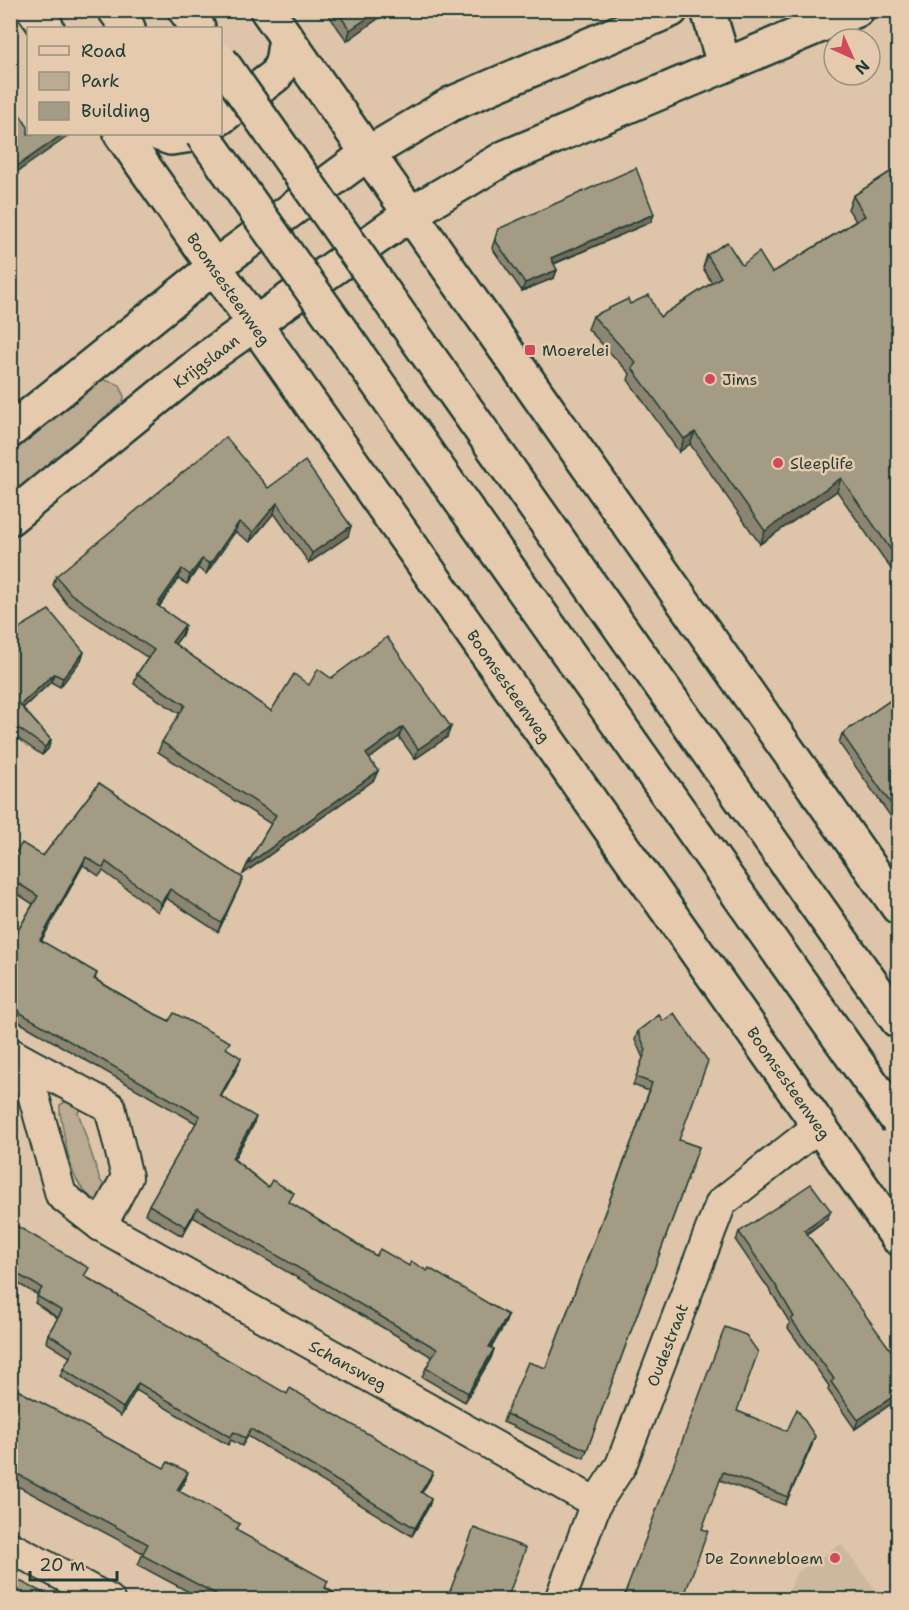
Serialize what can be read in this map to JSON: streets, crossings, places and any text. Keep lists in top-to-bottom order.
{
  "streets": {
    "main road": ["Boomsesteenweg", "Krijgslaan"],
    "street": ["Oudestraat", "Schansweg"]
  },
  "crossings": [
    ["Boomsesteenweg", "Krijgslaan"],
    ["Boomsesteenweg", "Oudestraat"],
    ["Oudestraat", "Schansweg"]
  ],
  "places": {
    "transit": ["Moerelei"],
    "other": ["Jims", "Sleeplife", "De Zonnebloem"]
  },
  "legend": ["Road", "Park", "Building"],
  "scale_bar": "20 m",
  "north": "bottom right"
}
